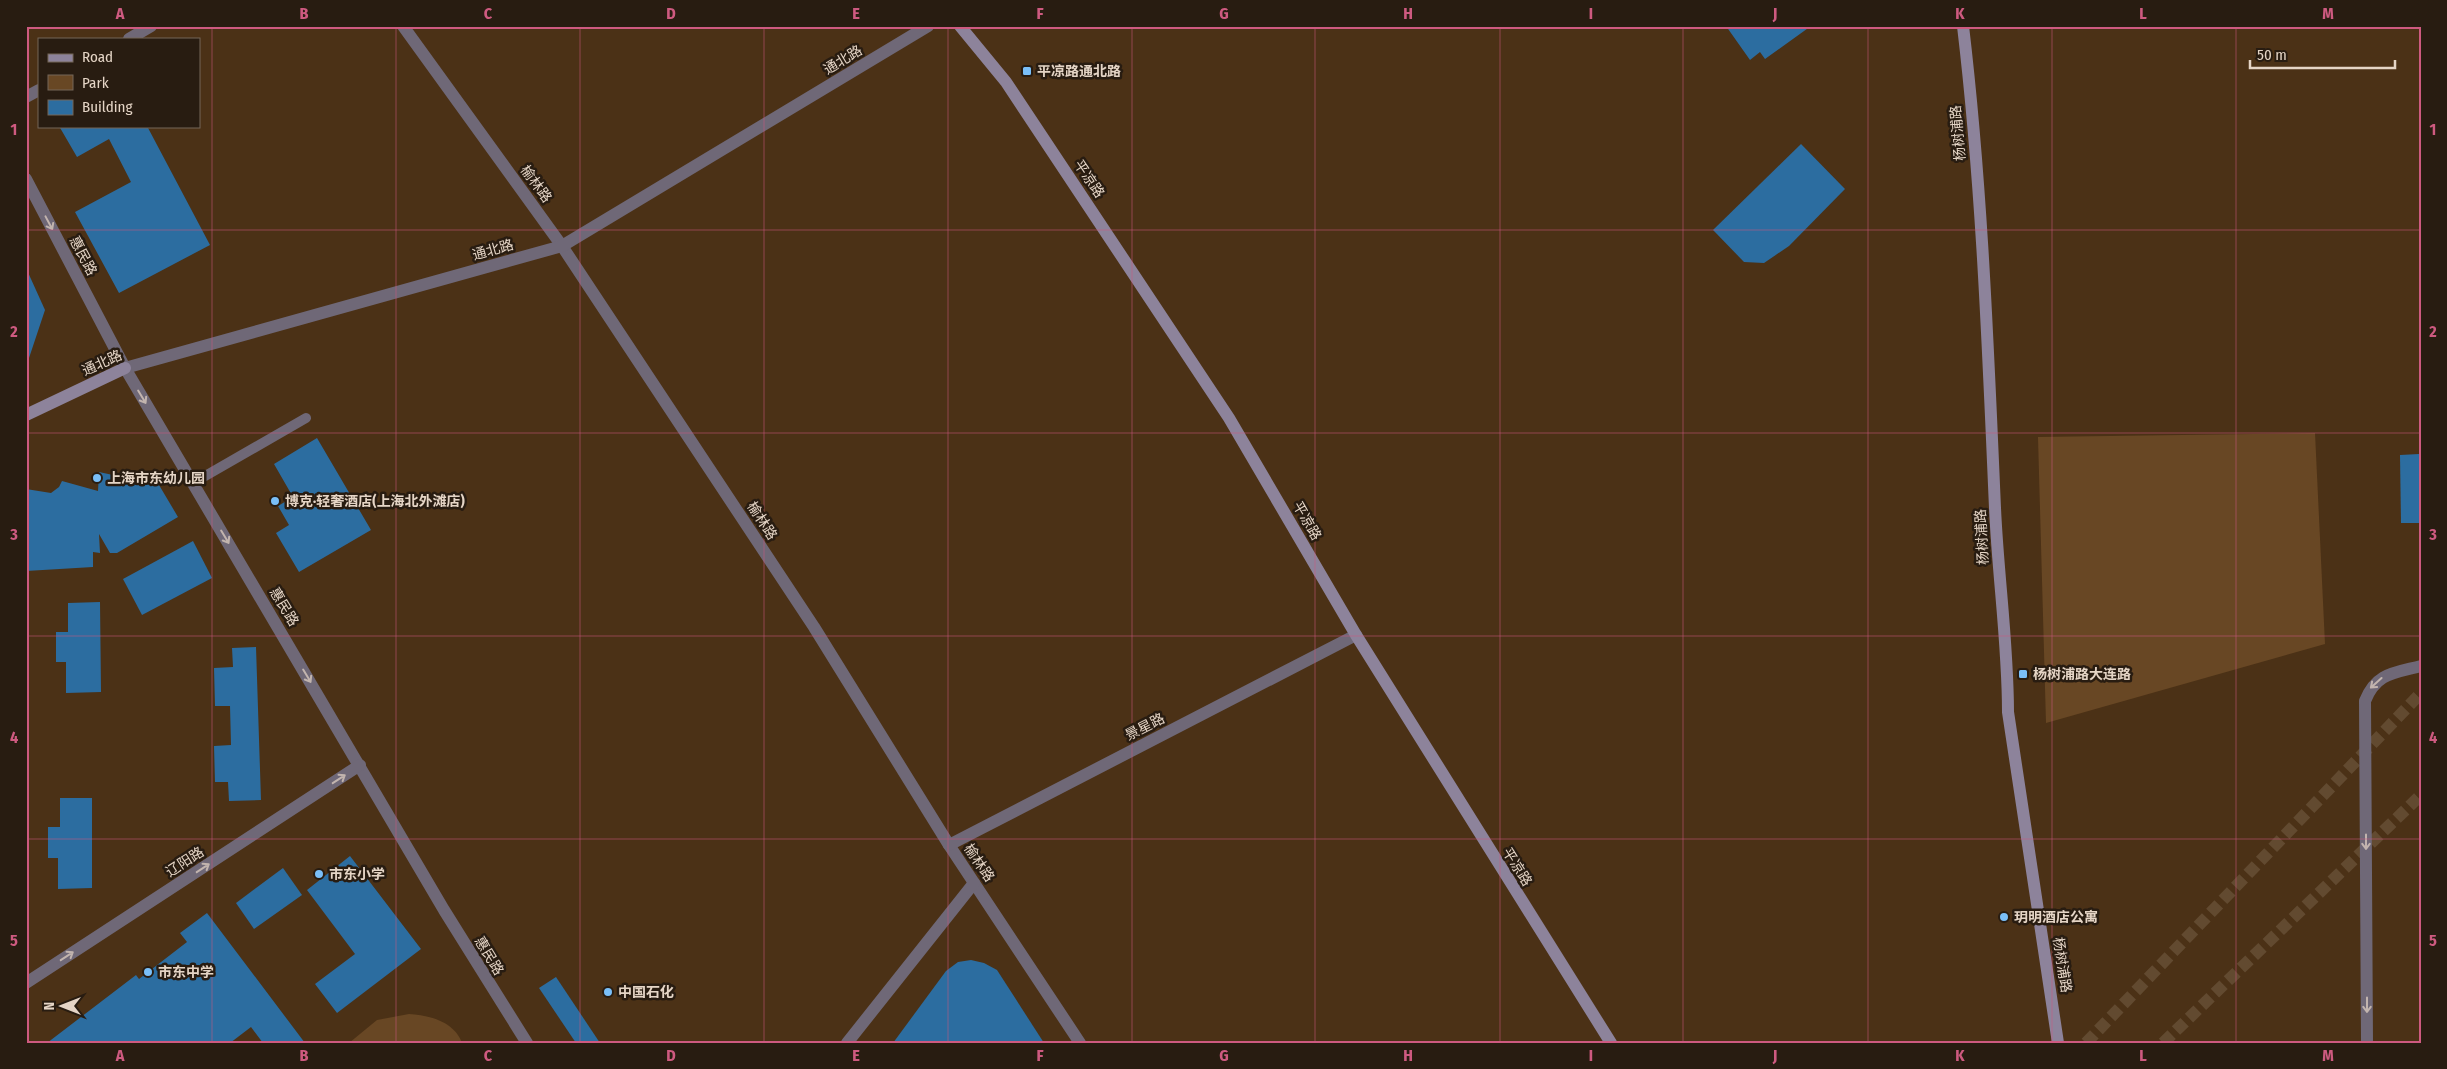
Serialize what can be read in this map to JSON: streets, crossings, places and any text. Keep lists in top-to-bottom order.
{
  "streets": {
    "main road": ["通北路", "杨树浦路", "平凉路"],
    "street": [
      "榆林路",
      "惠民路",
      "景星路",
      "辽阳路"
    ]
  },
  "crossings": [
    ["通北路", "榆林路"],
    ["通北路", "惠民路"],
    ["平凉路", "景星路"],
    ["榆林路", "景星路"],
    ["惠民路", "辽阳路"]
  ],
  "one_way": ["惠民路", "辽阳路"],
  "places": {
    "transit": ["平凉路通北路", "杨树浦路大连路"],
    "other": [
      "上海市东幼儿园",
      "博克·轻奢酒店(上海北外滩店)",
      "市东小学",
      "玥明酒店公寓",
      "市东中学",
      "中国石化"
    ]
  },
  "legend": ["Road", "Park", "Building"],
  "scale_bar": "50 m",
  "north": "left",
  "grid": {
    "columns": [
      "A",
      "B",
      "C",
      "D",
      "E",
      "F",
      "G",
      "H",
      "I",
      "J",
      "K",
      "L",
      "M"
    ],
    "rows": [
      "1",
      "2",
      "3",
      "4",
      "5"
    ]
  }
}
